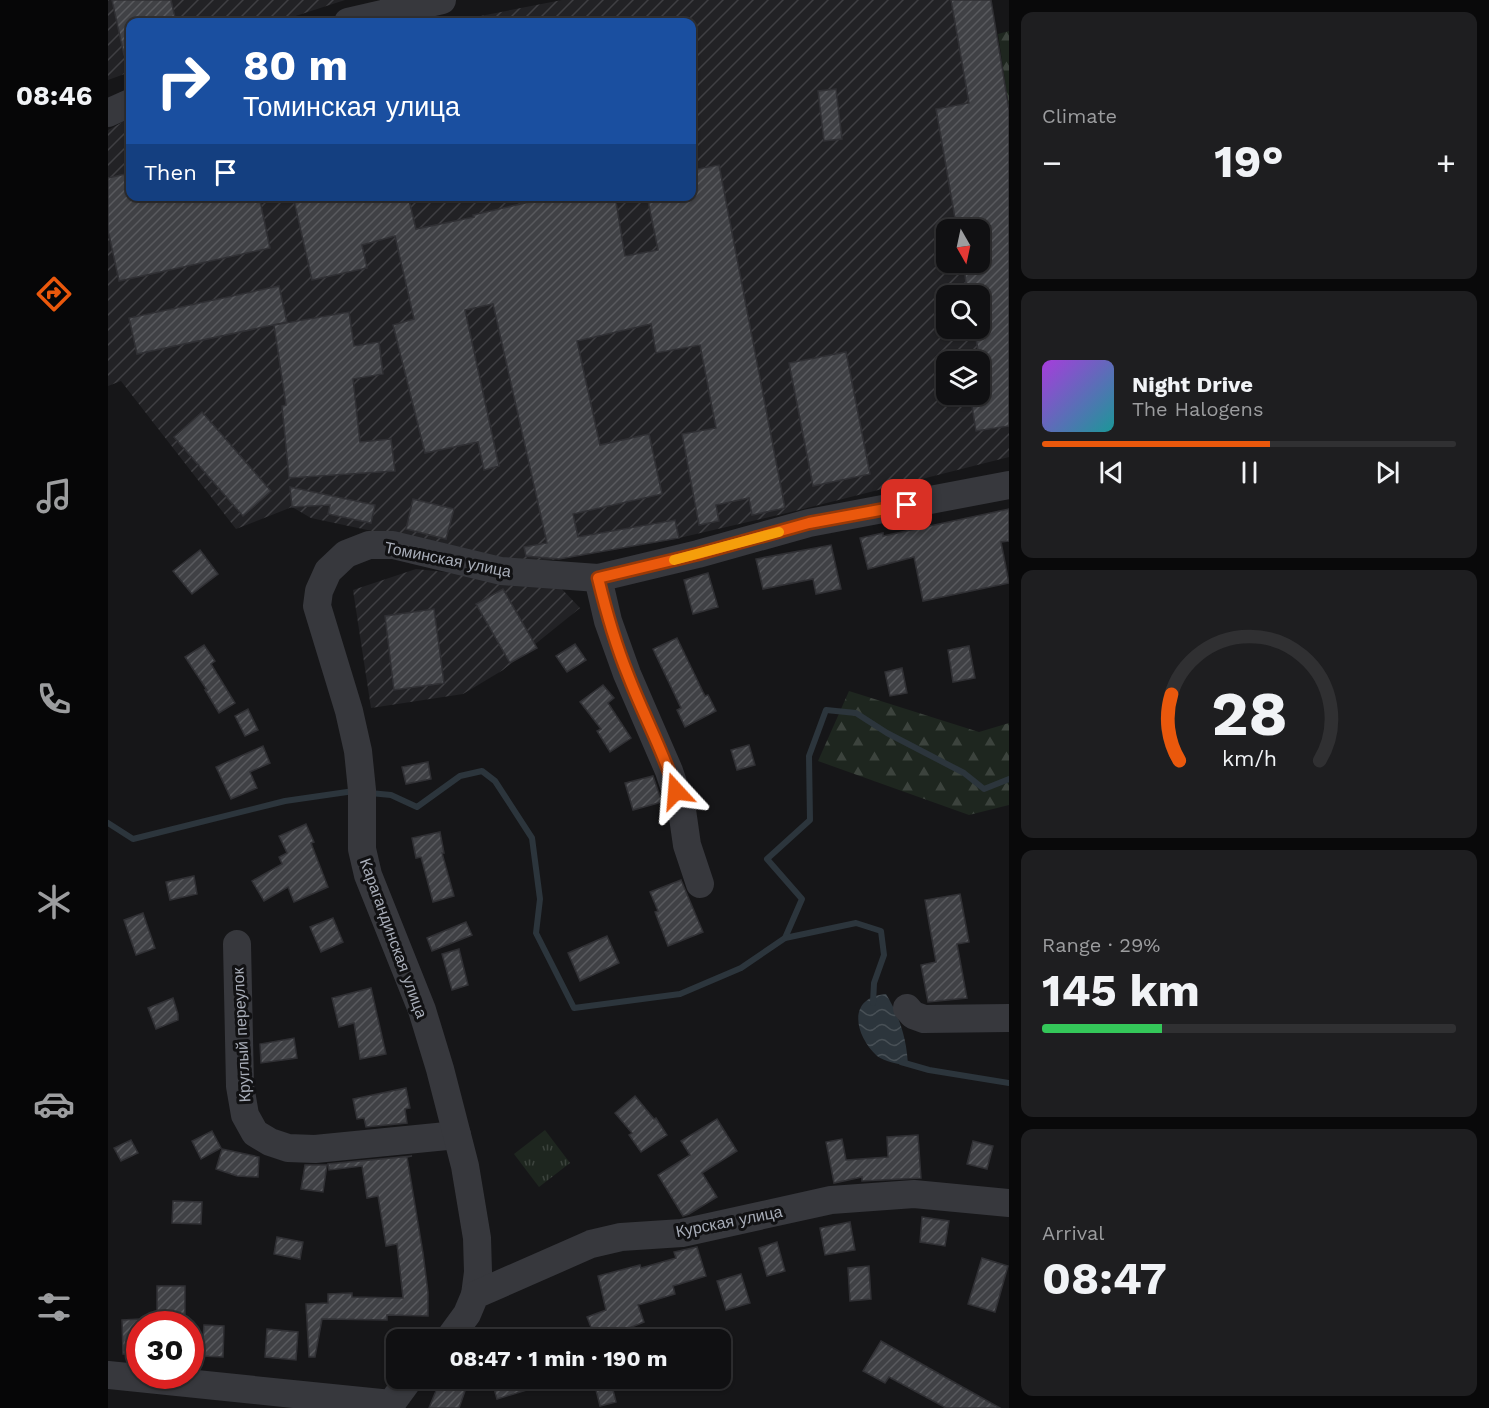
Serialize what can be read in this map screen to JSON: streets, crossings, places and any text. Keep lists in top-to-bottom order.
{
  "streets": {
    "street": [
      "Томинская улица",
      "Карагандинская улица",
      "Круглый переулок",
      "Курская улица"
    ]
  },
  "crossings": [
    ["Томинская улица", "Карагандинская улица"],
    ["Карагандинская улица", "Круглый переулок"],
    ["Карагандинская улица", "Курская улица"]
  ],
  "north": "bottom",
  "page": {
    "tabs": "08:46",
    "tile": [
      "Climate",
      ["Range · 29%", "145 km"],
      ["Arrival", "08:47"]
    ],
    "turn": ["80 m", "Томинская улица"],
    "heat": ["−", "19°", "+"],
    "then": "Then",
    "song": ["Night Drive", "The Halogens"],
    "limit": "30",
    "trip": "08:47 · 1 min · 190 m",
    "gauge": ["28", "km/h"]
  }
}
